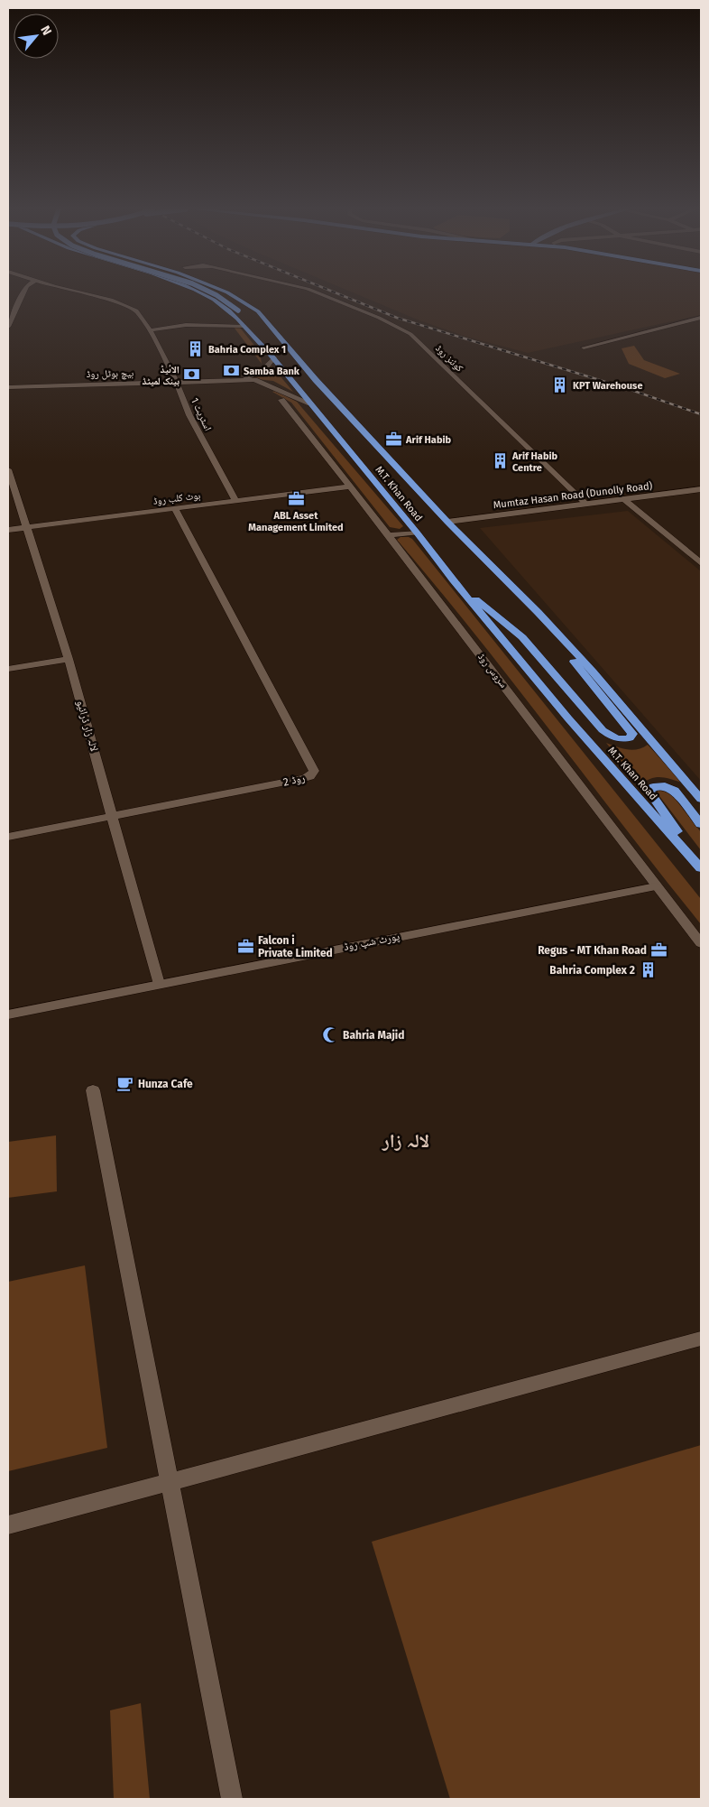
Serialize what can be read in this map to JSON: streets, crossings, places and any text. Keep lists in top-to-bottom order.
{
  "streets": {
    "highway": ["M.T. Khan Road"],
    "street": [
      "کوئنز روڈ",
      "بیچ ہوٹل روڈ",
      "اسٹریٹ 1",
      "Mumtaz Hasan Road (Dunolly Road)",
      "بوٹ کلب روڈ",
      "سروس روڈ",
      "لالہ زار ڈرائیو",
      "روڈ 2",
      "پورٹ شپ روڈ"
    ]
  },
  "crossings": [
    ["کوئنز روڈ", "Mumtaz Hasan Road (Dunolly Road)"],
    ["بیچ ہوٹل روڈ", "اسٹریٹ 1"],
    ["اسٹریٹ 1", "بوٹ کلب روڈ"],
    ["M.T. Khan Road", "Mumtaz Hasan Road (Dunolly Road)"],
    ["بوٹ کلب روڈ", "سروس روڈ"],
    ["بوٹ کلب روڈ", "لالہ زار ڈرائیو"],
    ["بوٹ کلب روڈ", "روڈ 2"],
    ["سروس روڈ", "پورٹ شپ روڈ"],
    ["لالہ زار ڈرائیو", "روڈ 2"],
    ["لالہ زار ڈرائیو", "پورٹ شپ روڈ"]
  ],
  "districts": ["لالہ زار"],
  "places": {
    "building": [
      "Bahria Complex 1",
      "KPT Warehouse",
      "Arif Habib Centre",
      "Bahria Complex 2"
    ],
    "bank": ["Samba Bank", "الائیڈ بینک لمیٹڈ"],
    "office": [
      "Arif Habib",
      "ABL Asset Management Limited",
      "Falcon i Private Limited",
      "Regus - MT Khan Road"
    ],
    "mosque": ["Bahria Majid"],
    "cafe": ["Hunza Cafe"]
  },
  "north": "top right"
}
